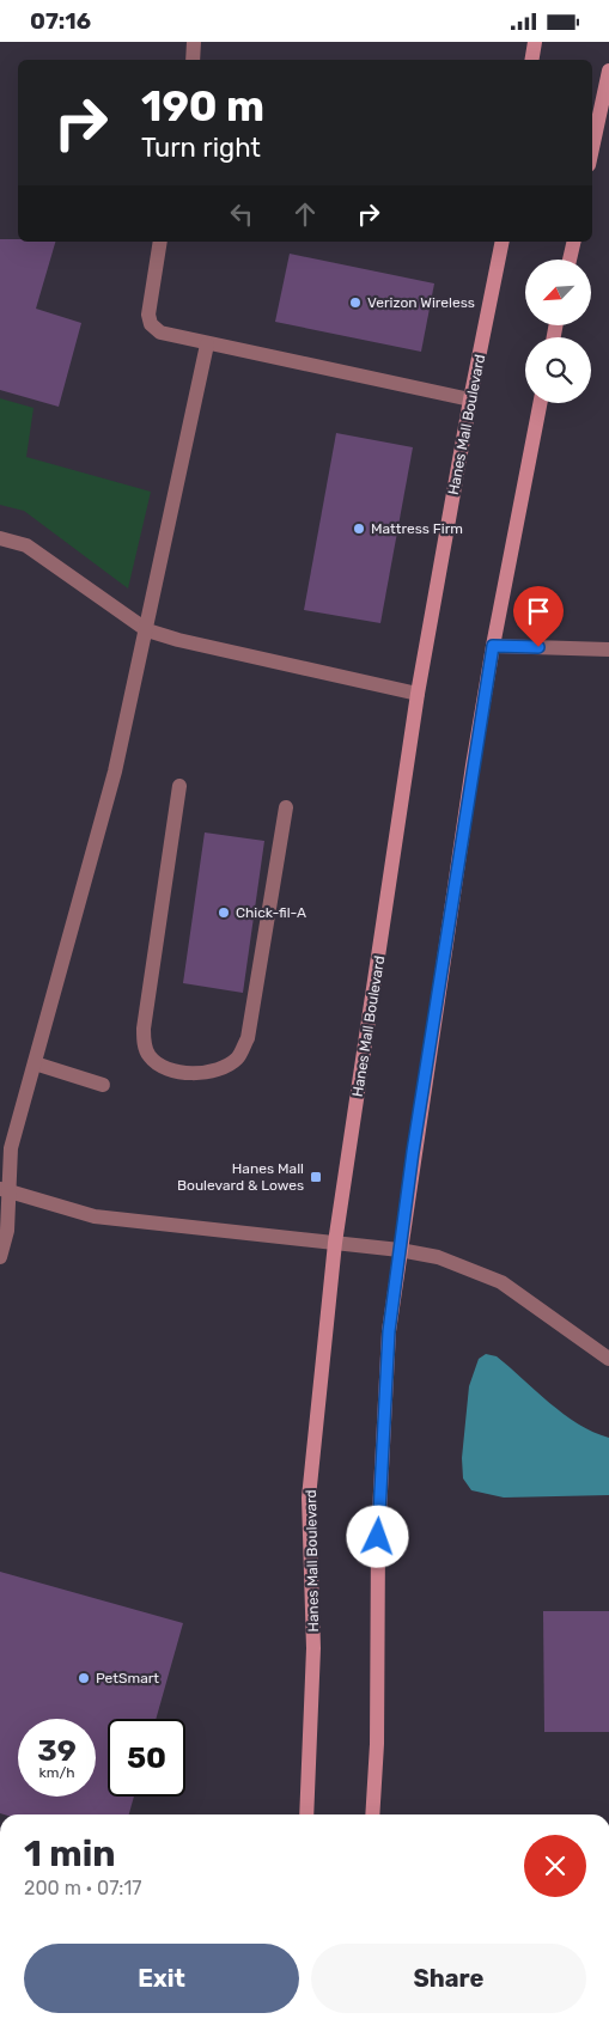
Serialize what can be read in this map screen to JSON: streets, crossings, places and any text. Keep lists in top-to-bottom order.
{
  "streets": {
    "main road": ["Hanes Mall Boulevard"]
  },
  "places": {
    "other": [
      "Verizon Wireless",
      "Mattress Firm",
      "Chick-fil-A",
      "PetSmart"
    ],
    "transit": ["Hanes Mall Boulevard & Lowes"]
  },
  "north": "bottom left",
  "page": {
    "status": "07:16",
    "turn": ["190 m", "Turn right"],
    "speed": "39 km/h",
    "limit": "50",
    "heading": ["1 min", "200 m · 07:17"],
    "buttons": ["Exit", "Share"]
  }
}
